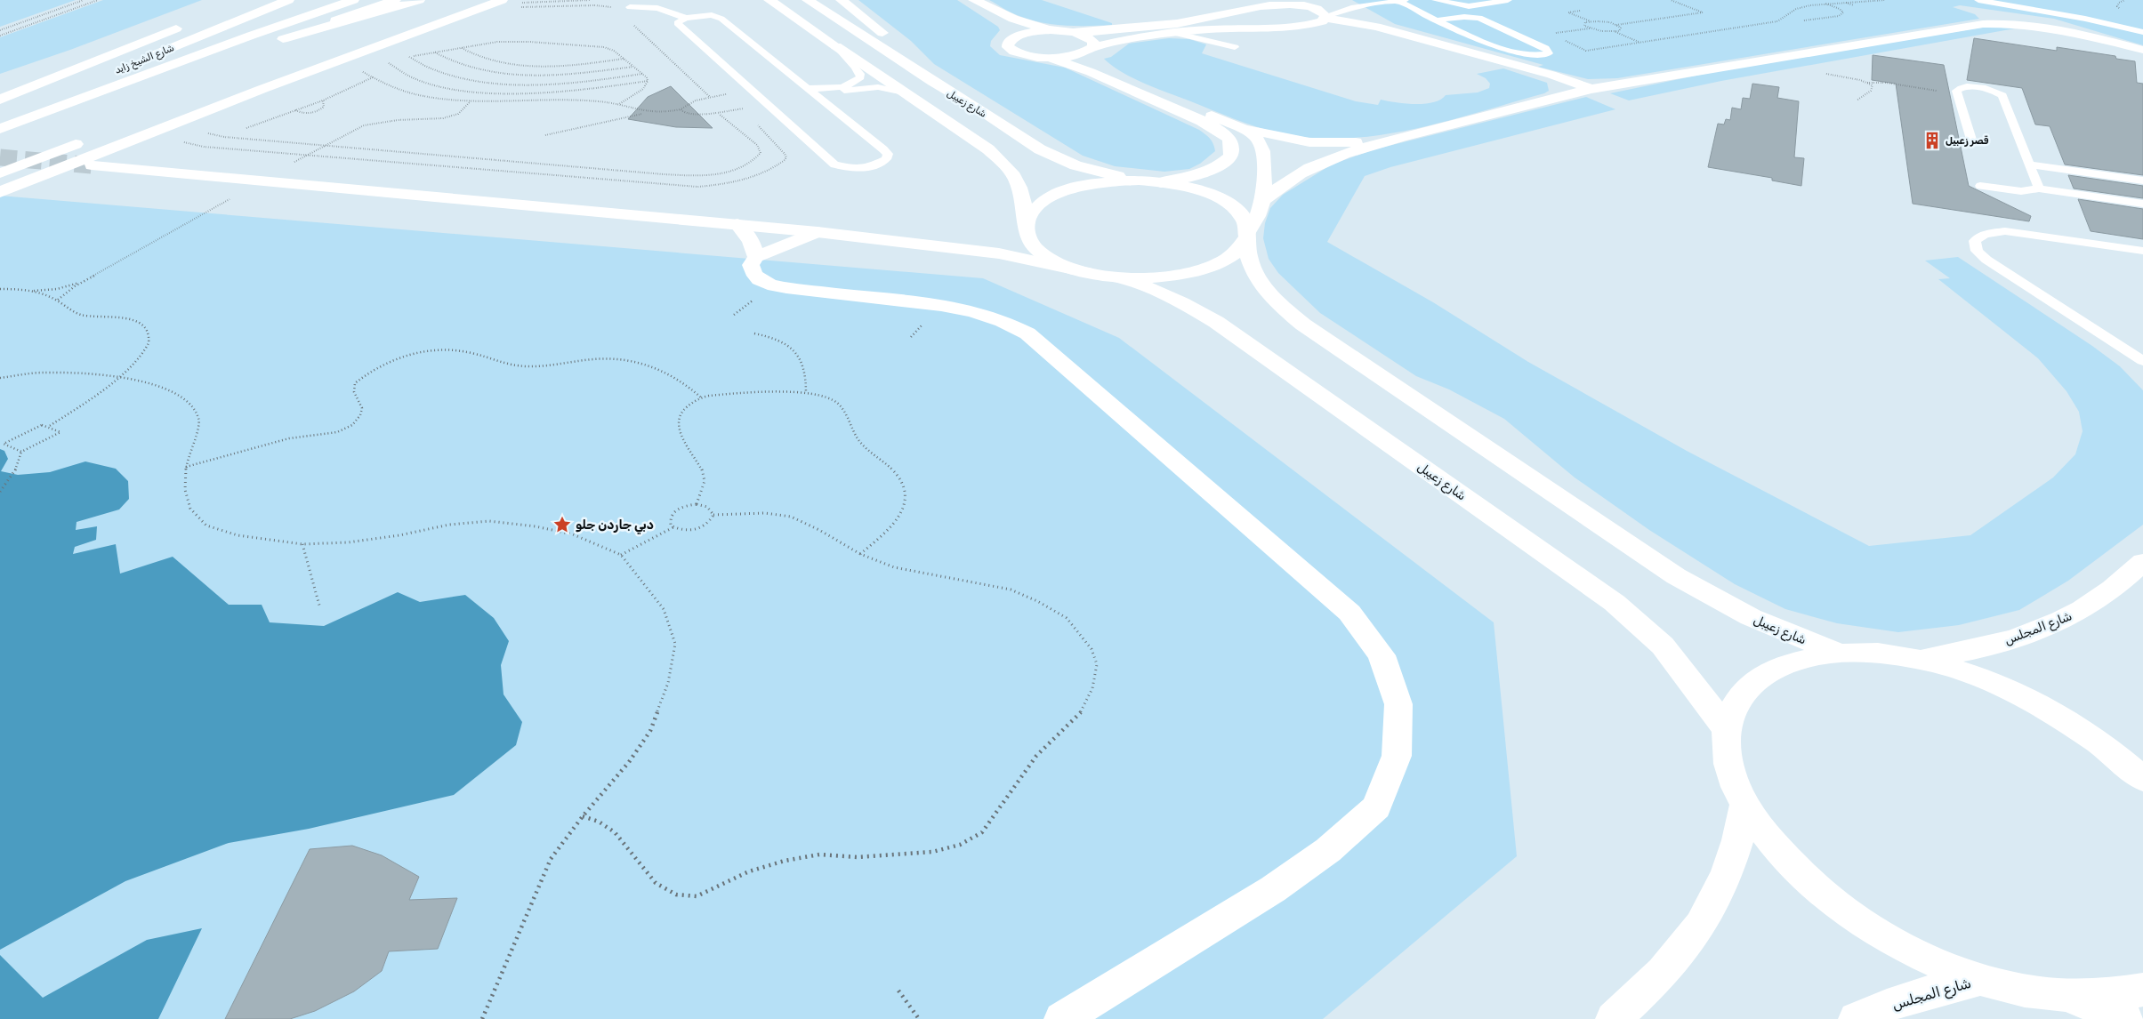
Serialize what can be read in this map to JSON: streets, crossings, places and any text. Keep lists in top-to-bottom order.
{
  "streets": {
    "main road": ["شارع الشيخ زايد", "شارع زعيبل", "شارع المجلس"]
  },
  "places": {
    "building": ["قصر زعبيل"],
    "place": ["دبي جاردن جلو"]
  }
}
